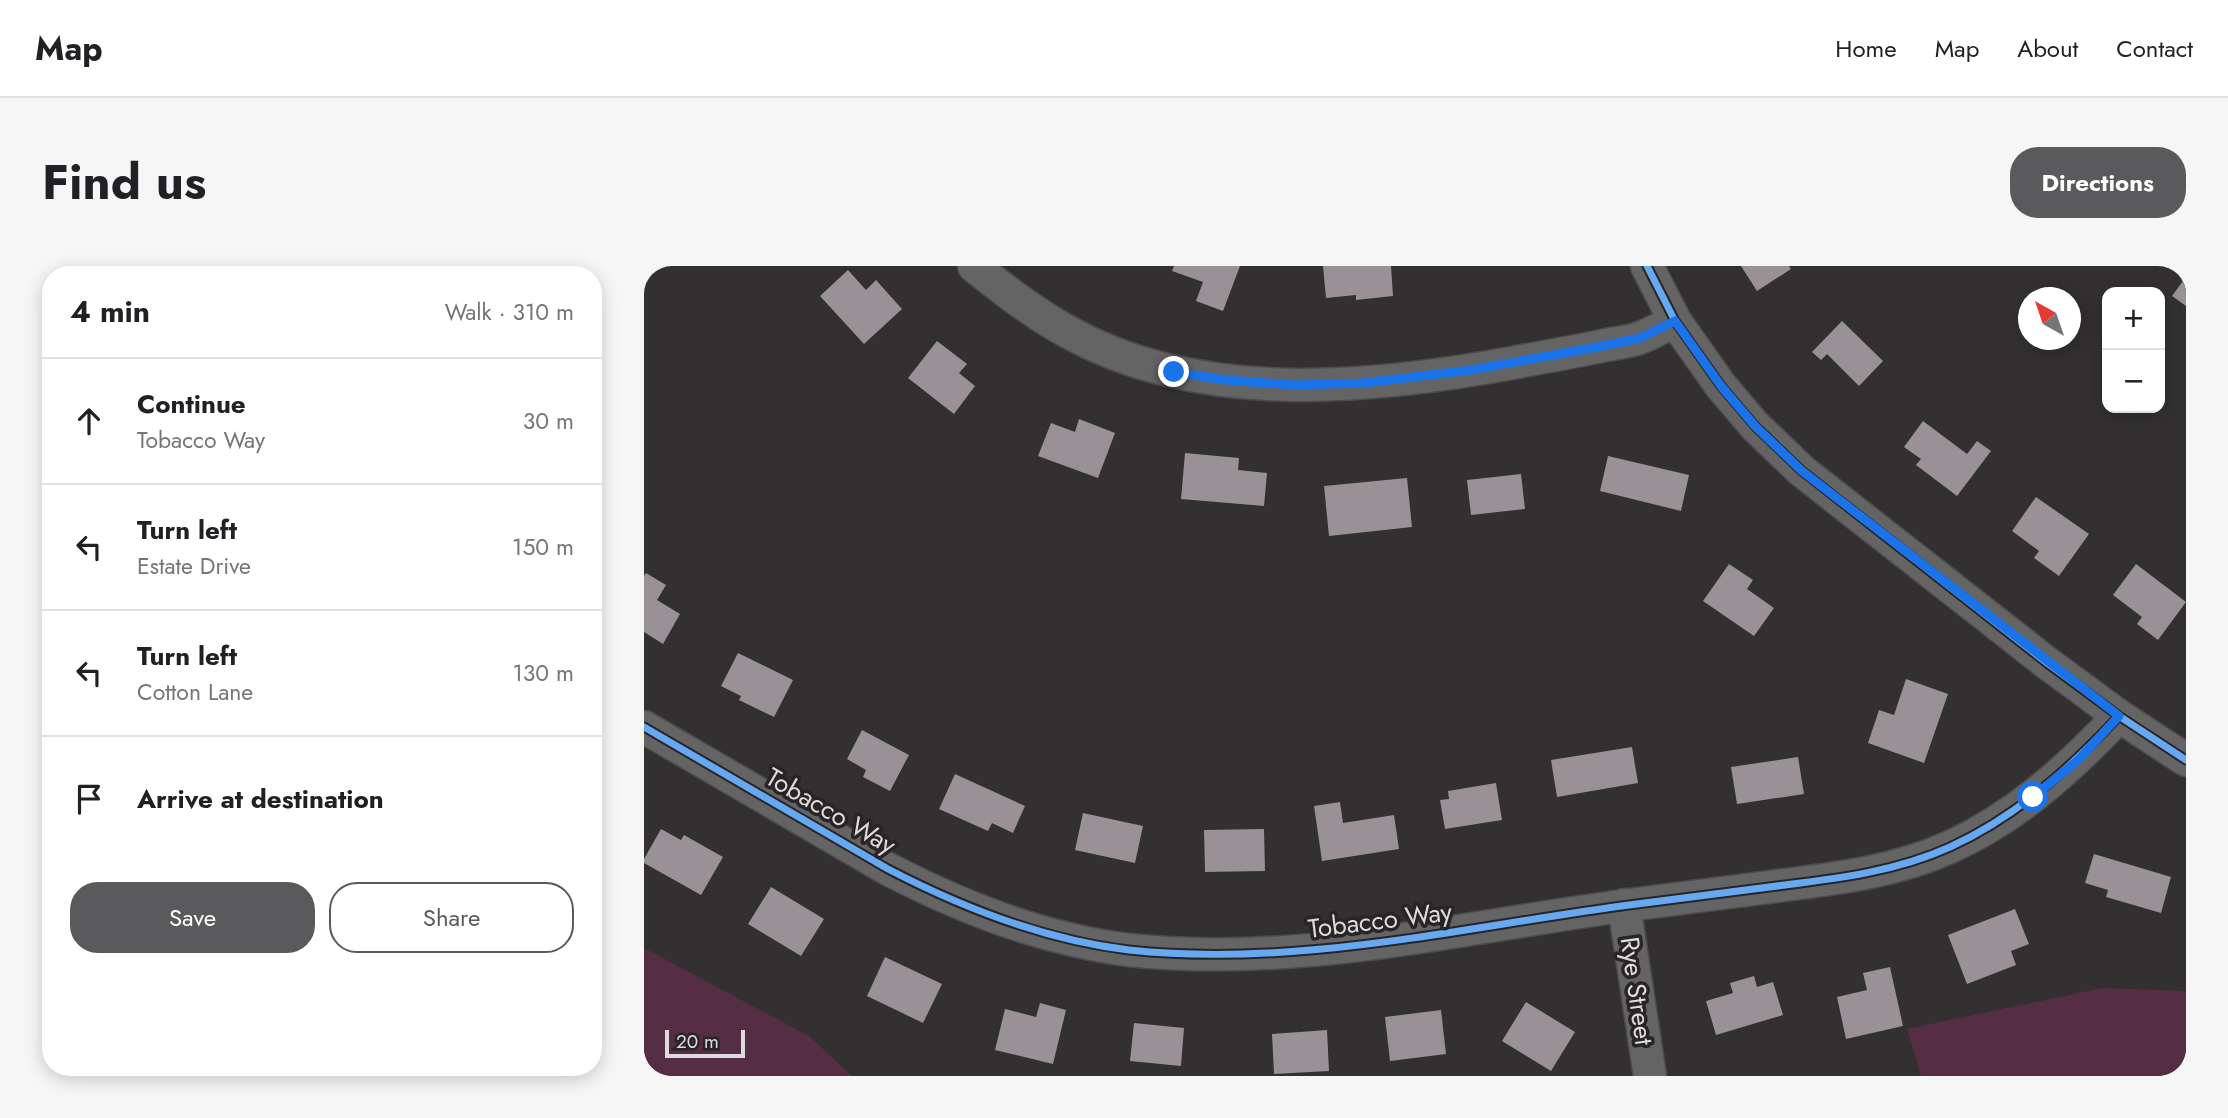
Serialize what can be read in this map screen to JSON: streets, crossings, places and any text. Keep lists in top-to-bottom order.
{
  "streets": {
    "street": ["Tobacco Way", "Rye Street"]
  },
  "crossings": [
    ["Tobacco Way", "Rye Street"]
  ],
  "scale_bar": "20 m",
  "north": "top left",
  "page": {
    "header": "Map",
    "nav": [
      "Home",
      "Map",
      "About",
      "Contact"
    ],
    "title": "Find us",
    "buttons": [
      "Directions",
      ["Save", "Share"]
    ],
    "heading": ["4 min", "Walk · 310 m"],
    "map_buttons": ["+", "−"],
    "list": [
      ["Continue", "Tobacco Way", "30 m"],
      ["Turn left", "Estate Drive", "150 m"],
      ["Turn left", "Cotton Lane", "130 m"],
      "Arrive at destination"
    ],
    "scale": "20 m"
  }
}
